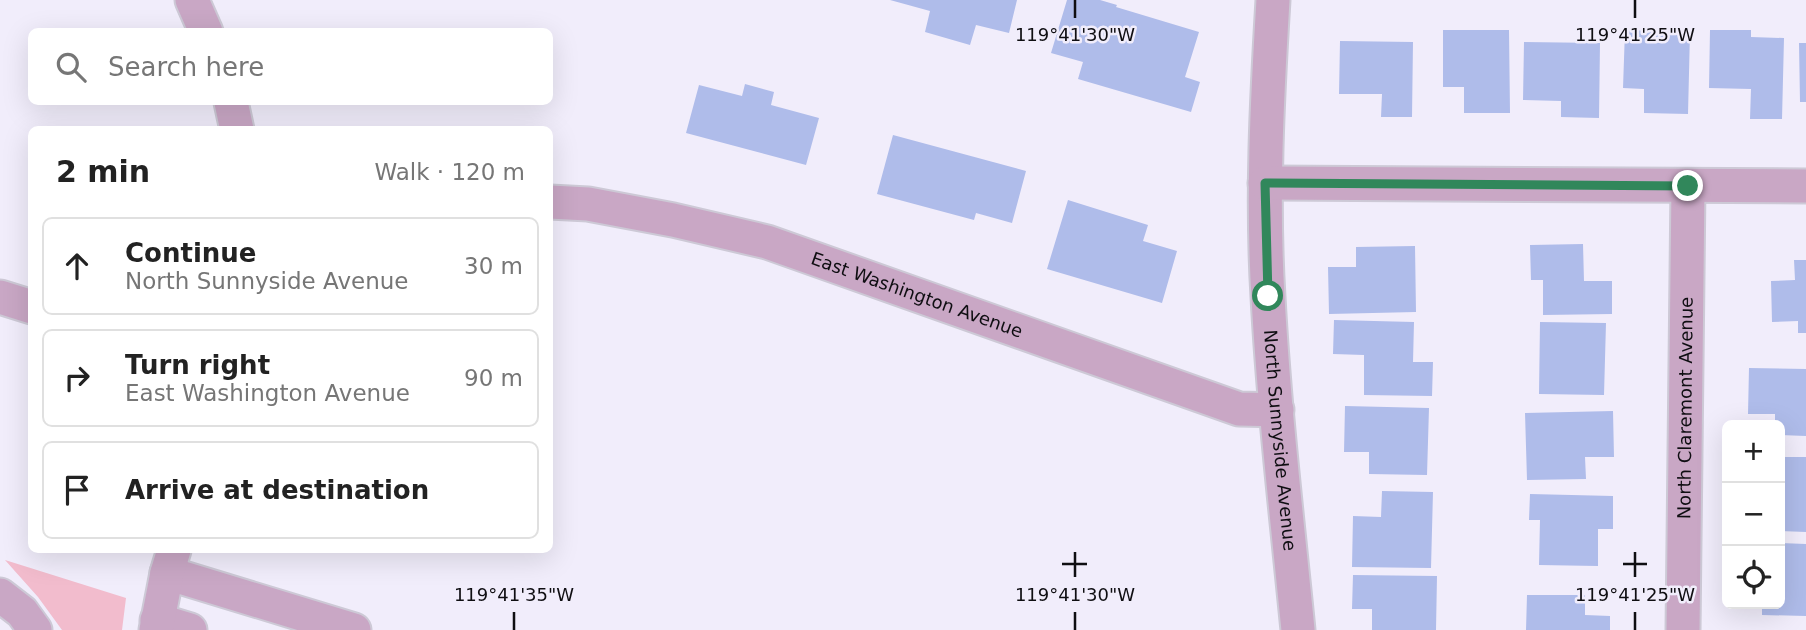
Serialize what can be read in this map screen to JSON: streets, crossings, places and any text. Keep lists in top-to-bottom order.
{
  "streets": {
    "street": ["East Washington Avenue", "North Claremont Avenue", "North Sunnyside Avenue"]
  },
  "crossings": [
    ["East Washington Avenue", "North Sunnyside Avenue"]
  ],
  "page": {
    "search": "Search here",
    "heading": ["2 min", "Walk · 120 m"],
    "list": [
      ["Continue", "North Sunnyside Avenue", "30 m"],
      ["Turn right", "East Washington Avenue", "90 m"],
      "Arrive at destination"
    ],
    "map_buttons": ["+", "−"]
  },
  "coordinates": ["119°41'30\"W", "119°41'25\"W", "119°41'35\"W"]
}
